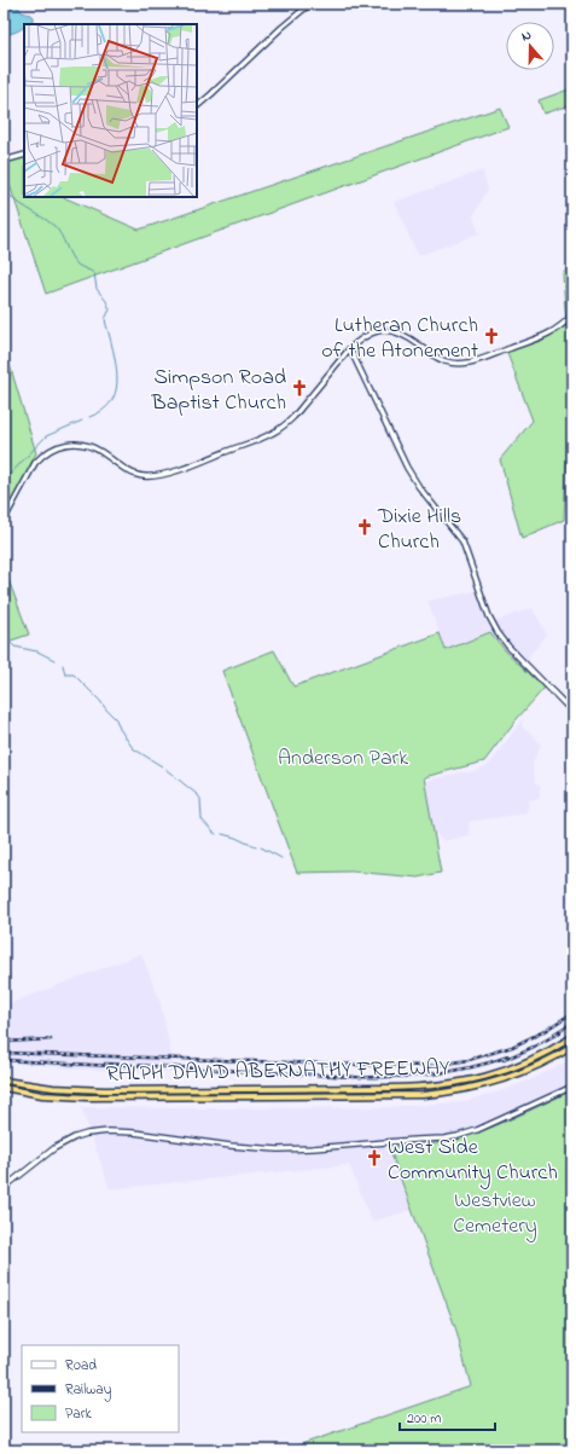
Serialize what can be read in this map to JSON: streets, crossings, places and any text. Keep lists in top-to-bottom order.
{
  "streets": {
    "highway": ["RALPH DAVID ABERNATHY FREEWAY"]
  },
  "parks": ["Anderson Park", "Westview Cemetery"],
  "places": {
    "church": [
      "Lutheran Church of the Atonement",
      "Simpson Road Baptist Church",
      "Dixie Hills Church",
      "West Side Community Church"
    ]
  },
  "legend": ["Road", "Railway", "Park"],
  "scale_bar": "200 m",
  "north": "top"
}
